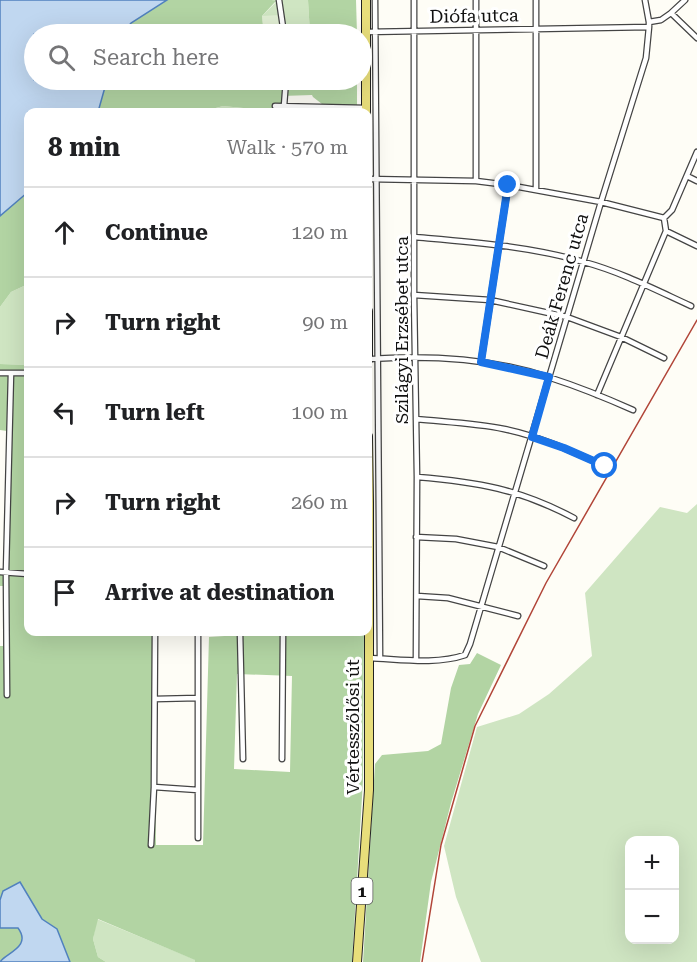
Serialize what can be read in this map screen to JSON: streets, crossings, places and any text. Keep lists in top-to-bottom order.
{
  "streets": {
    "main road": ["Vértesszőlősi út", "1"],
    "street": ["Diófa utca", "Deák Ferenc utca", "Szilágyi Erzsébet utca"]
  },
  "crossings": [
    ["Diófa utca", "Deák Ferenc utca"],
    ["Diófa utca", "Szilágyi Erzsébet utca"],
    ["Diófa utca", "Vértesszőlősi út"],
    ["Deák Ferenc utca", "Szilágyi Erzsébet utca"]
  ],
  "page": {
    "search": "Search here",
    "heading": ["8 min", "Walk · 570 m"],
    "list": [
      ["Continue", "120 m"],
      ["Turn right", "90 m"],
      ["Turn left", "100 m"],
      ["Turn right", "260 m"],
      "Arrive at destination"
    ],
    "map_buttons": ["+", "−"]
  }
}
